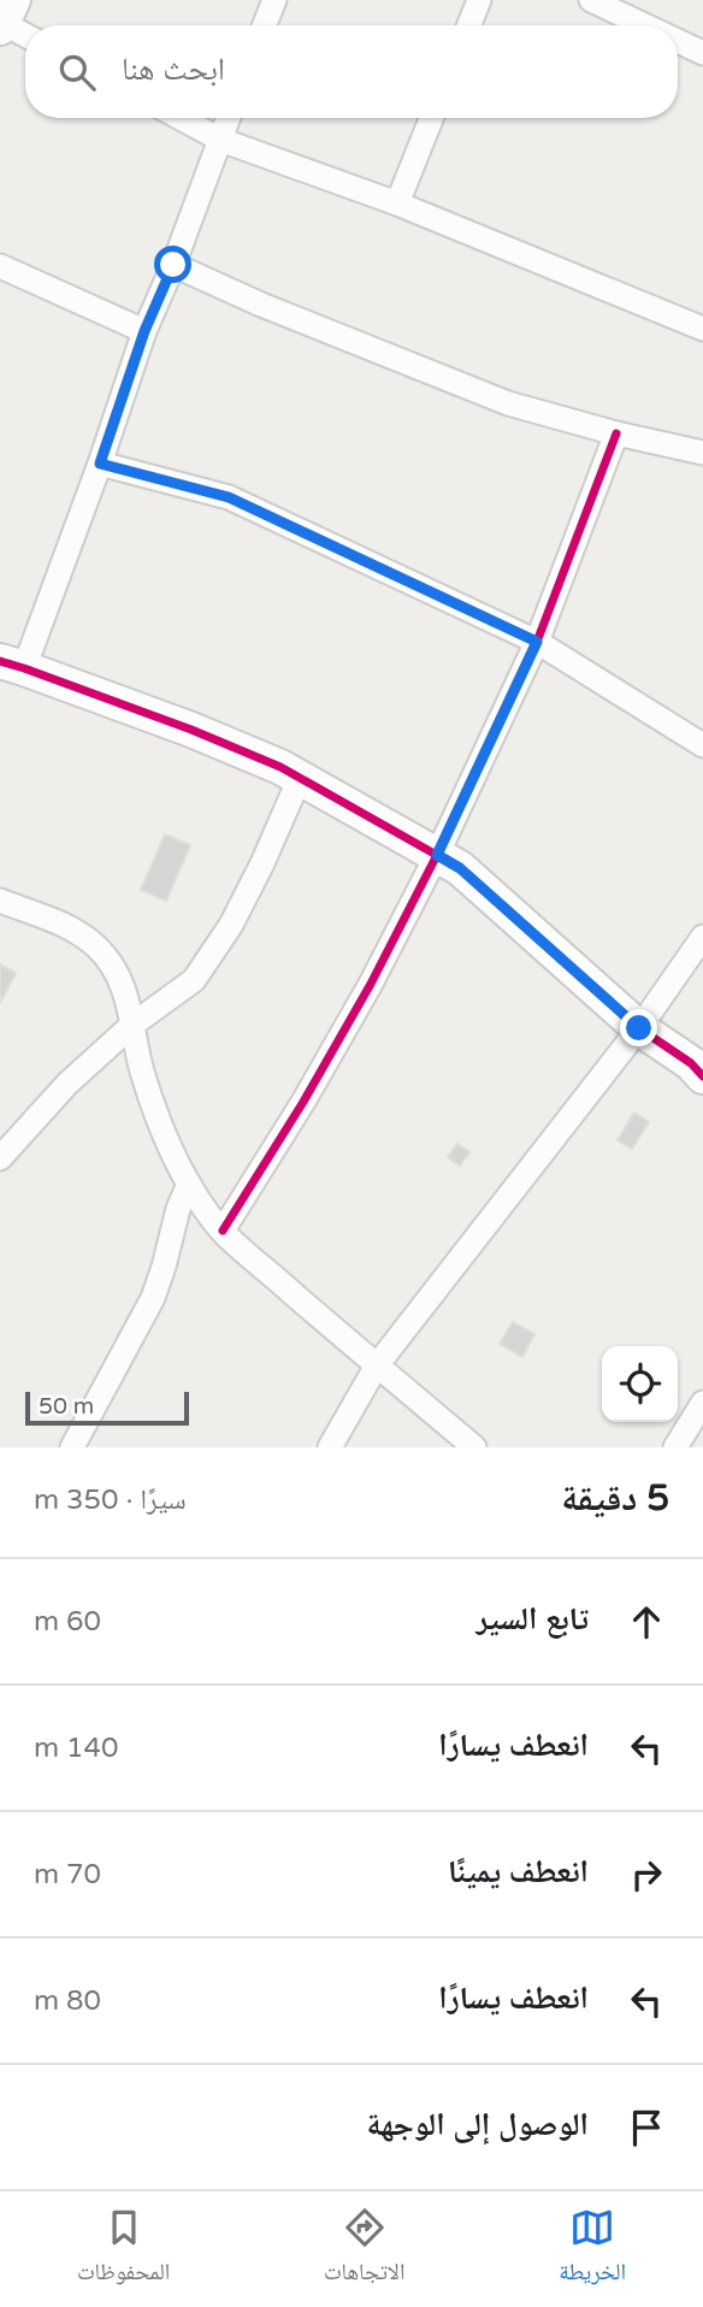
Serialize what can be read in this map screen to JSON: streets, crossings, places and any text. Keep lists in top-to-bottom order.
{
  "scale_bar": "50 m",
  "page": {
    "search": "ابحث هنا",
    "scale": "50 m",
    "heading": ["5 دقيقة", "سيرًا · 350 m"],
    "list": [
      ["تابع السير", "60 m"],
      ["انعطف يسارًا", "140 m"],
      ["انعطف يمينًا", "70 m"],
      ["انعطف يسارًا", "80 m"],
      "الوصول إلى الوجهة"
    ],
    "nav": ["الخريطة", "الاتجاهات", "المحفوظات"]
  }
}
